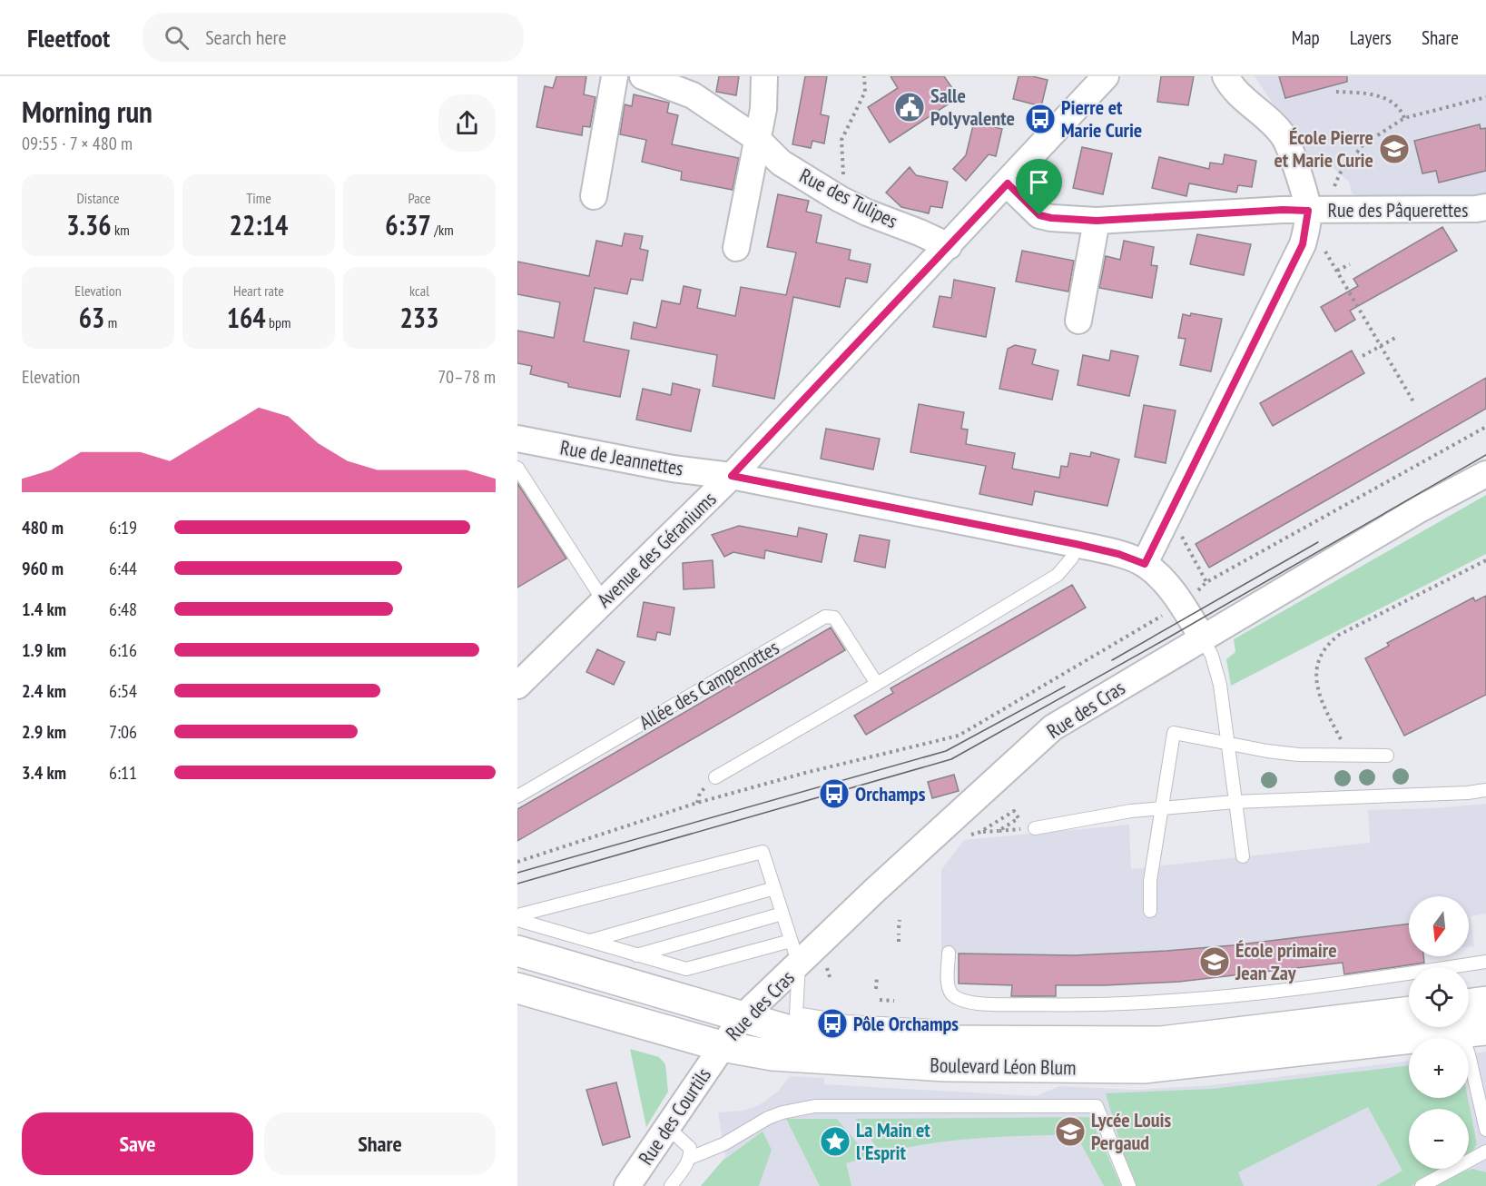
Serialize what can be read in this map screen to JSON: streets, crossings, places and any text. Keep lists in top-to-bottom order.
{
  "streets": {
    "main road": ["Boulevard Léon Blum"],
    "street": [
      "Rue des Tulipes",
      "Rue des Pâquerettes",
      "Rue de Jeannettes",
      "Avenue des Géraniums",
      "Rue des Cras",
      "Rue des Courtils"
    ],
    "lane": ["Allée des Campenottes"]
  },
  "crossings": [
    ["Rue des Tulipes", "Avenue des Géraniums"],
    ["Rue des Pâquerettes", "Rue de Jeannettes"],
    ["Rue de Jeannettes", "Avenue des Géraniums"],
    ["Rue de Jeannettes", "Rue des Cras"],
    ["Rue des Cras", "Boulevard Léon Blum"],
    ["Rue des Cras", "Rue des Courtils"],
    ["Boulevard Léon Blum", "Rue des Courtils"]
  ],
  "places": {
    "public building": ["Salle Polyvalente"],
    "bus stop": ["Pierre et Marie Curie", "Orchamps", "Pôle Orchamps"],
    "school or university": ["École Pierre et Marie Curie", "École primaire Jean Zay", "Lycée Louis Pergaud"],
    "place": ["La Main et l'Esprit"]
  },
  "north": "bottom",
  "page": {
    "header": "Fleetfoot",
    "search": "Search here",
    "nav": ["Map", "Layers", "Share"],
    "heading": ["Morning run", "09:55 · 7 × 480 m"],
    "stats": [
      ["Distance", "3.36 km"],
      ["Time", "22:14"],
      ["Pace", "6:37 /km"],
      ["Elevation", "63 m"],
      ["Heart rate", "164 bpm"],
      ["kcal", "233"]
    ],
    "chart": ["Elevation", "70–78 m"],
    "list": [
      {
        "name": "480 m",
        "note": "6:19"
      },
      {
        "name": "960 m",
        "note": "6:44"
      },
      {
        "name": "1.4 km",
        "note": "6:48"
      },
      {
        "name": "1.9 km",
        "note": "6:16"
      },
      {
        "name": "2.4 km",
        "note": "6:54"
      },
      {
        "name": "2.9 km",
        "note": "7:06"
      },
      {
        "name": "3.4 km",
        "note": "6:11"
      }
    ],
    "map_buttons": ["+", "−"],
    "buttons": ["Save", "Share"]
  }
}
